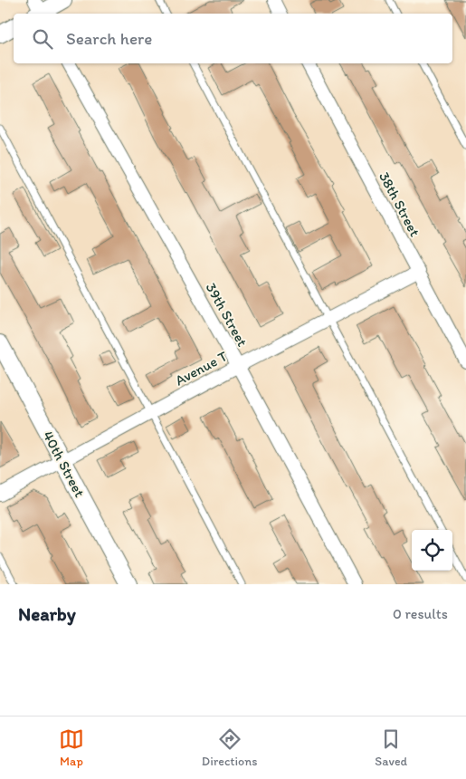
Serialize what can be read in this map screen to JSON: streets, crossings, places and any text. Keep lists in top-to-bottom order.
{
  "streets": {
    "street": [
      "38th Street",
      "39th Street",
      "Avenue T",
      "40th Street"
    ]
  },
  "crossings": [
    ["38th Street", "Avenue T"],
    ["39th Street", "Avenue T"],
    ["Avenue T", "40th Street"]
  ],
  "page": {
    "search": "Search here",
    "heading": ["Nearby", "0 results"],
    "nav": ["Map", "Directions", "Saved"]
  }
}
